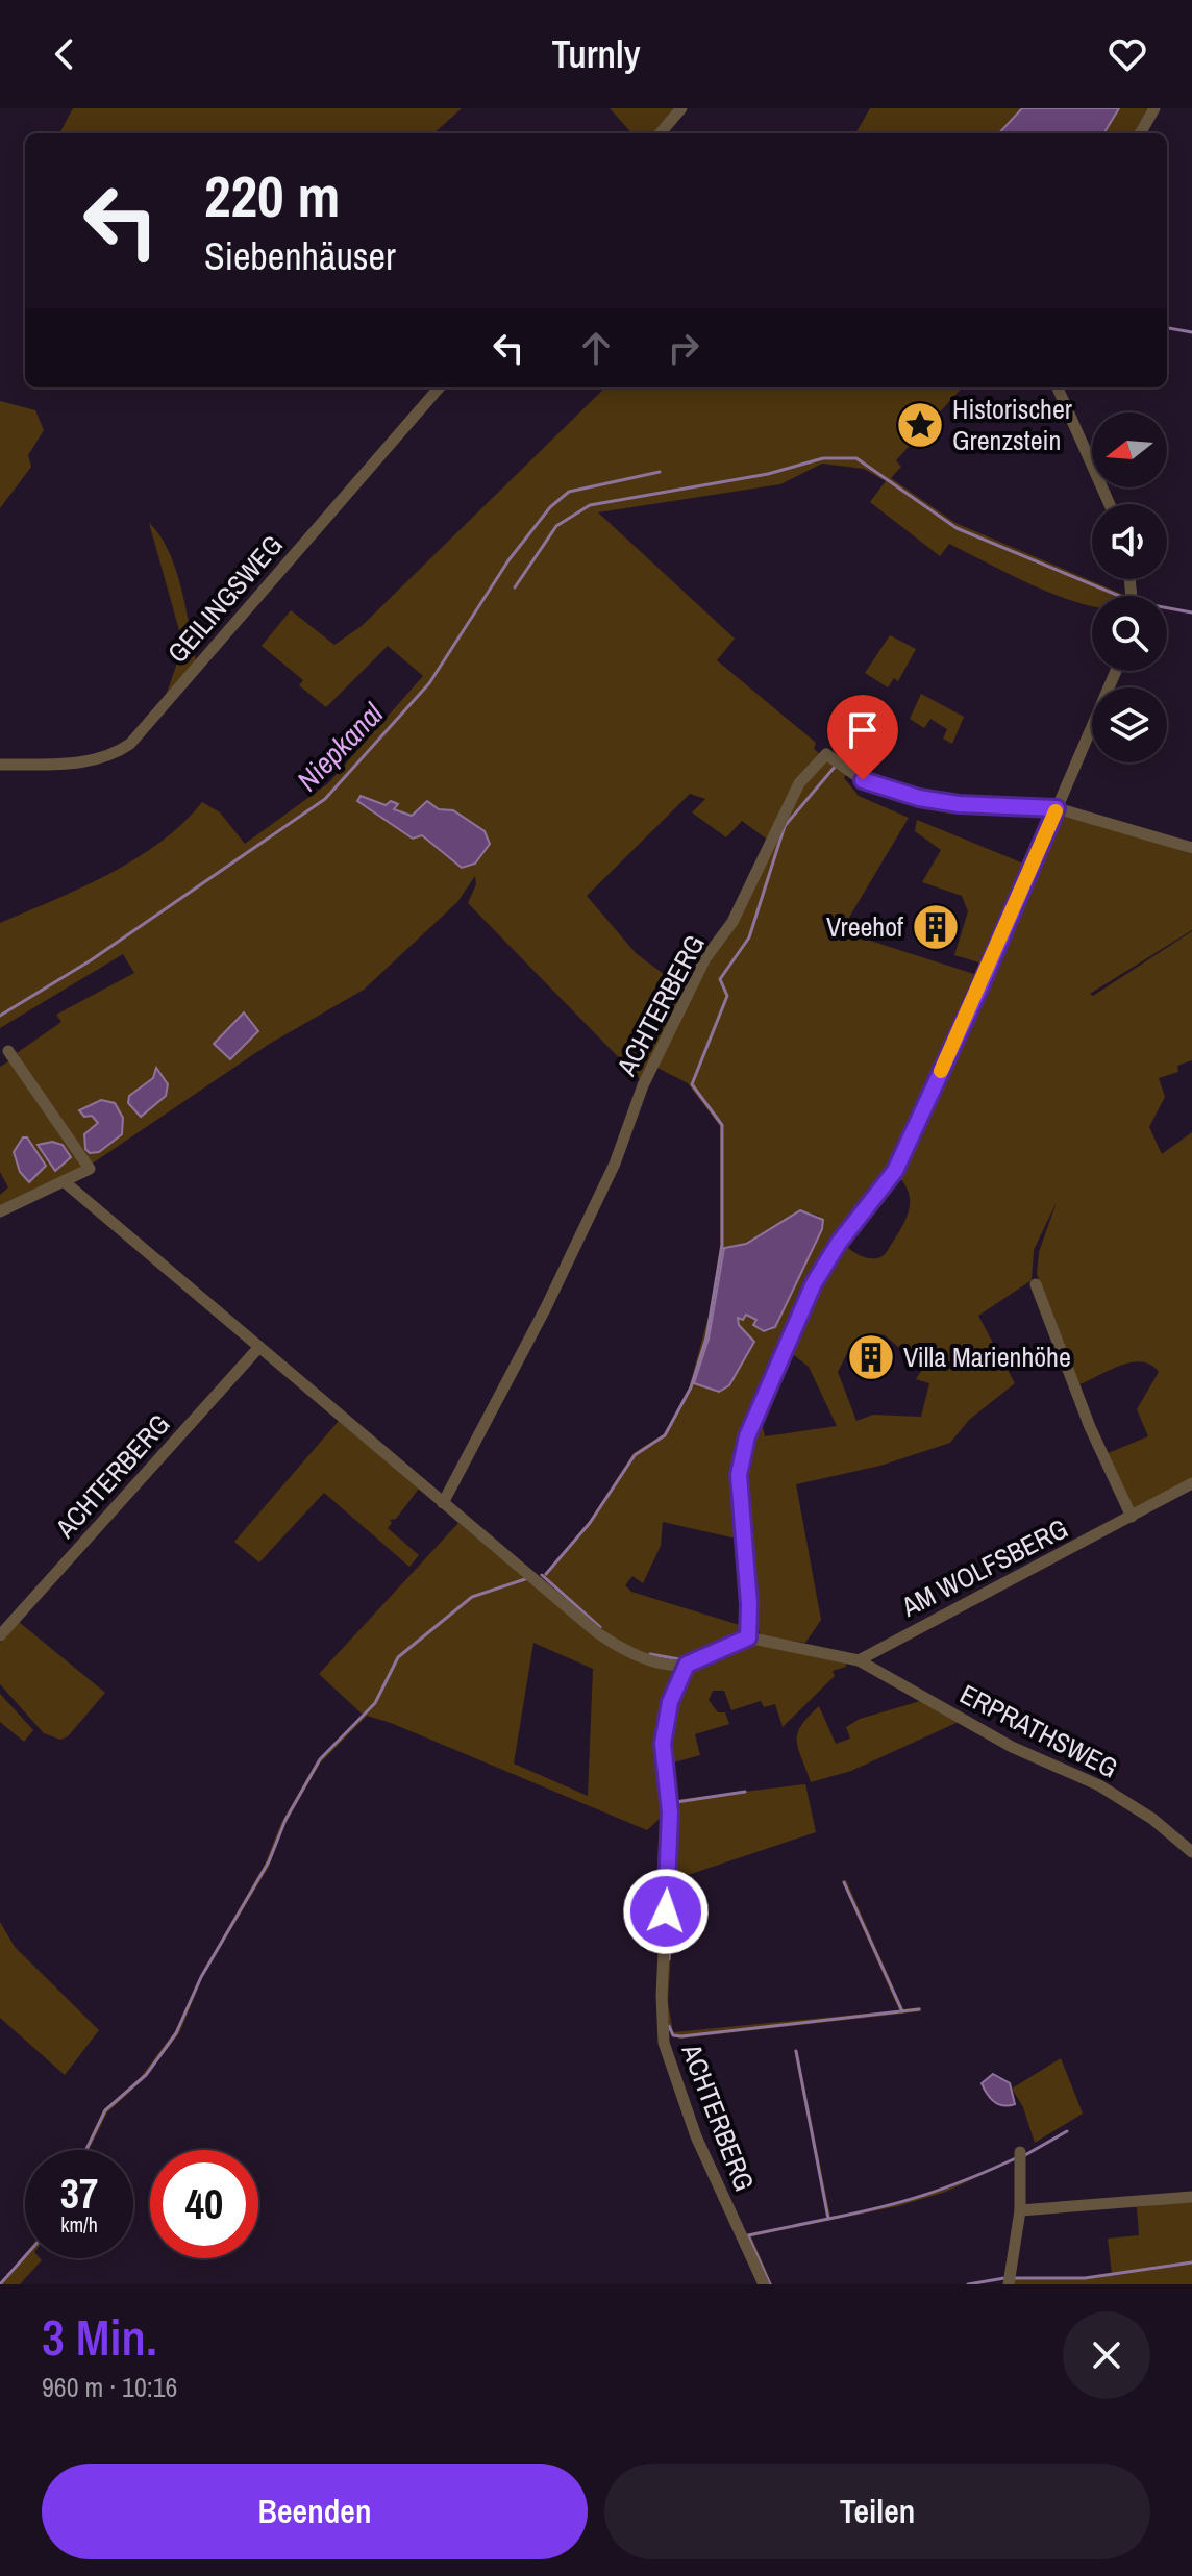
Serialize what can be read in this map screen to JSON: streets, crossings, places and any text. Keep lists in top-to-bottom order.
{
  "streets": {
    "street": [
      "GEILINGSWEG",
      "ACHTERBERG",
      "AM WOLFSBERG",
      "ERPRATHSWEG"
    ]
  },
  "crossings": [
    ["AM WOLFSBERG", "ERPRATHSWEG"]
  ],
  "water": ["Niepkanal"],
  "places": {
    "place": ["Historischer Grenzstein"],
    "building": ["Vreehof", "Villa Marienhöhe"]
  },
  "north": "left",
  "page": {
    "header": "Turnly",
    "turn": ["220 m", "Siebenhäuser"],
    "speed": "37 km/h",
    "limit": "40",
    "heading": ["3 Min.", "960 m · 10:16"],
    "buttons": ["Beenden", "Teilen"]
  }
}
